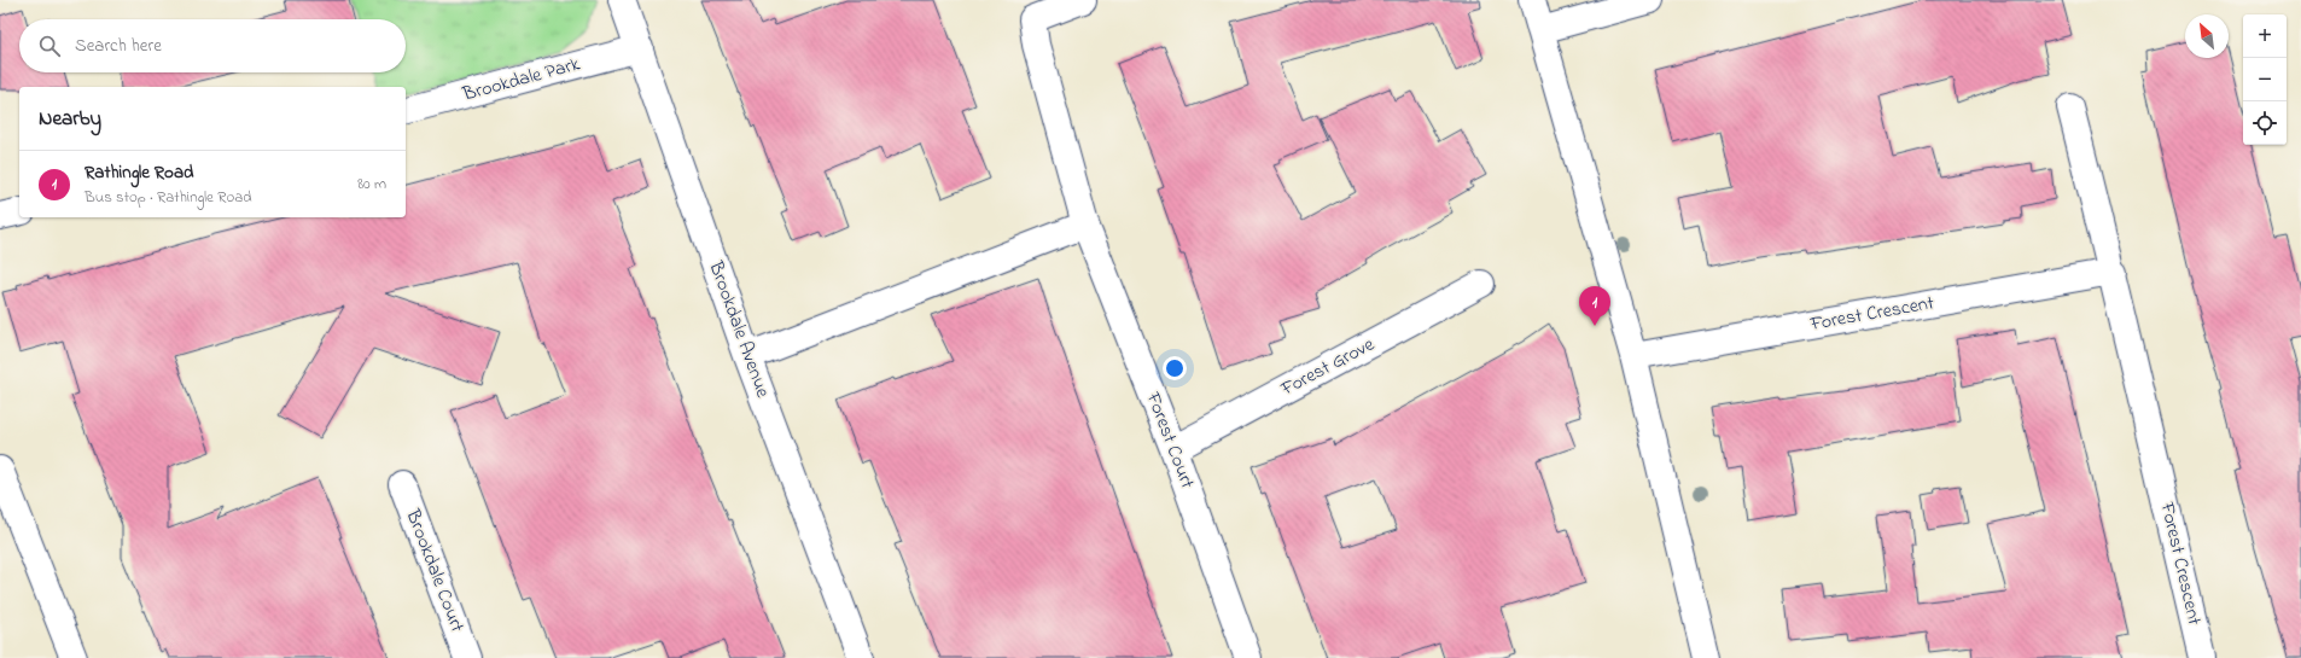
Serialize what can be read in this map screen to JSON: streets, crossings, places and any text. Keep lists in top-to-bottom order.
{
  "streets": {
    "street": [
      "Brookdale Park",
      "Forest Crescent",
      "Brookdale Avenue",
      "Forest Grove",
      "Forest Court",
      "Brookdale Court"
    ]
  },
  "crossings": [
    ["Brookdale Park", "Brookdale Avenue"],
    ["Forest Grove", "Forest Court"]
  ],
  "north": "top left",
  "page": {
    "map_buttons": ["+", "−"],
    "search": "Search here",
    "heading": "Nearby",
    "list": [
      {
        "mark": "1",
        "name": "Rathingle Road",
        "note": "Bus stop · Rathingle Road",
        "value": "80 m"
      }
    ],
    "pins": "1"
  }
}
